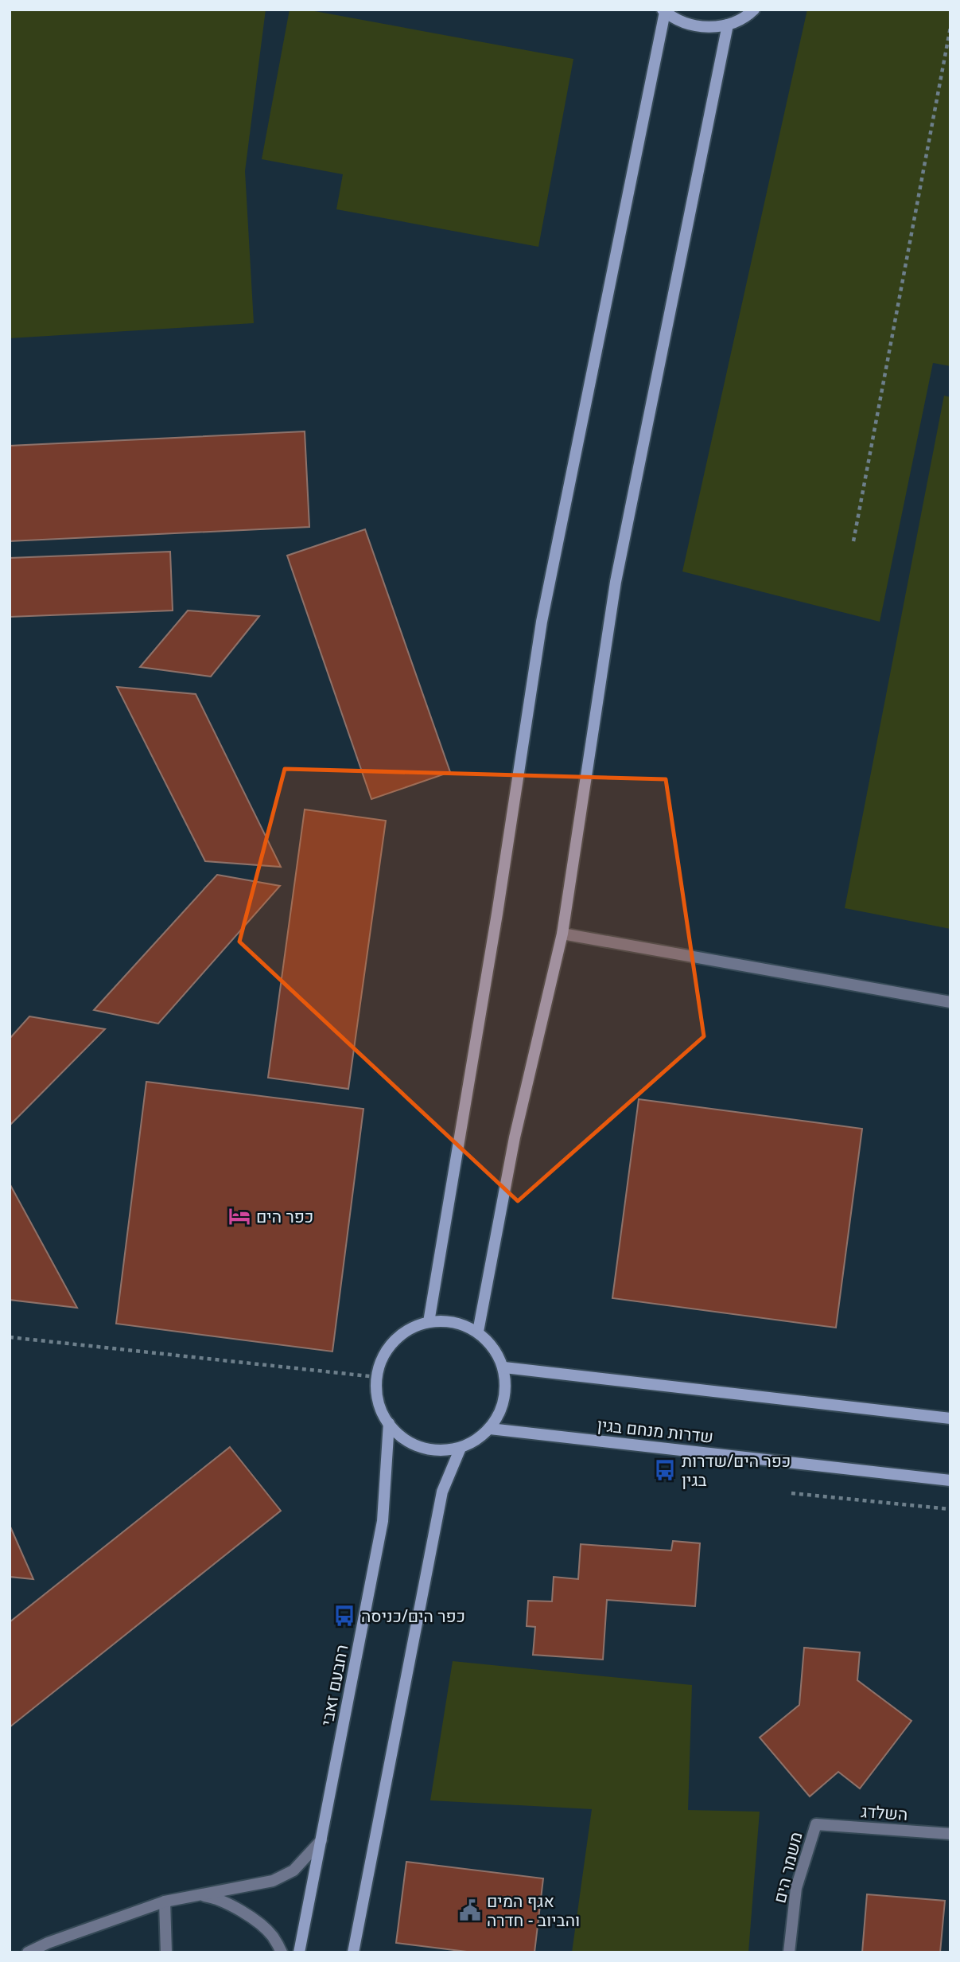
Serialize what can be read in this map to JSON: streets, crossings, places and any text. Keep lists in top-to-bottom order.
{
  "streets": {
    "street": [
      "שדרות מנחם בגין",
      "רחבעם זאבי",
      "השלדג",
      "משמר הים"
    ]
  },
  "crossings": [
    ["שדרות מנחם בגין", "רחבעם זאבי"],
    ["השלדג", "משמר הים"]
  ],
  "places": {
    "hotel": ["כפר הים"],
    "bus stop": ["כפר הים/שדרות בגין", "כפר הים/כניסה"],
    "public building": ["אגף המים והביוב - חדרה"]
  }
}
